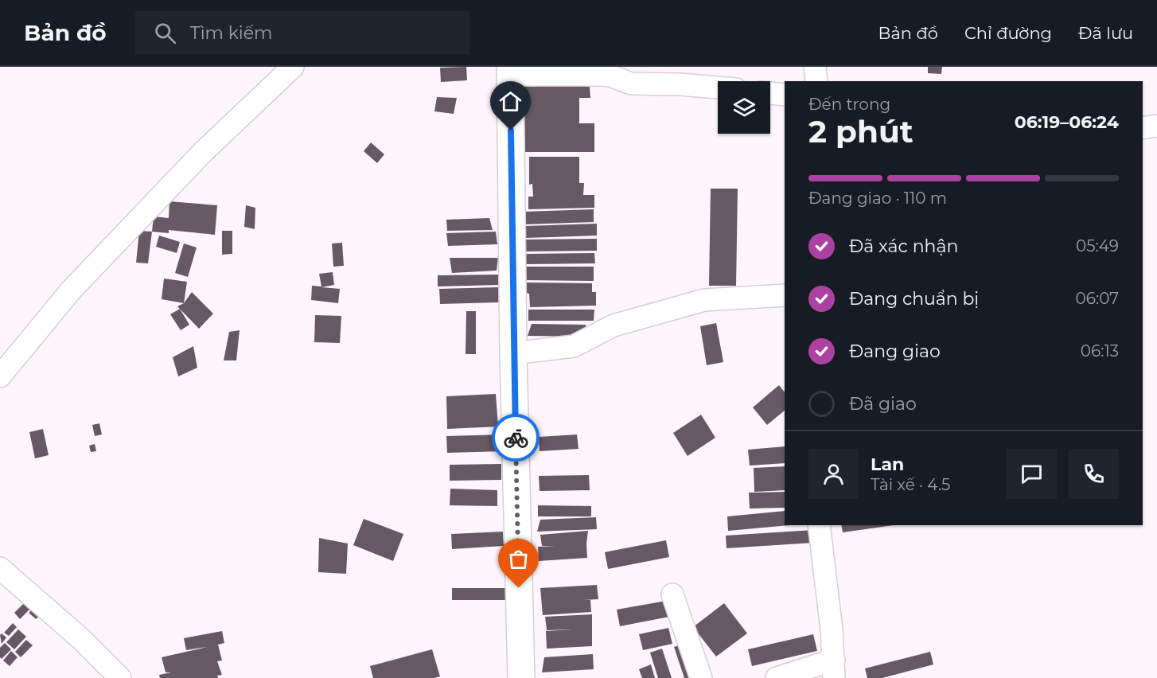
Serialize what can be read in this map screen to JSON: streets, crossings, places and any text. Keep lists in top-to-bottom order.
{
  "page": {
    "header": "Bản đồ",
    "search": "Tìm kiếm",
    "nav": ["Bản đồ", "Chỉ đường", "Đã lưu"],
    "heading": ["2 phút", "Đến trong", "06:19–06:24"],
    "panel": ["Lan", "Tài xế · 4.5"],
    "bar": "Đang giao · 110 m",
    "list": [
      ["Đã xác nhận", "05:49"],
      ["Đang chuẩn bị", "06:07"],
      ["Đang giao", "06:13"],
      "Đã giao"
    ]
  }
}
